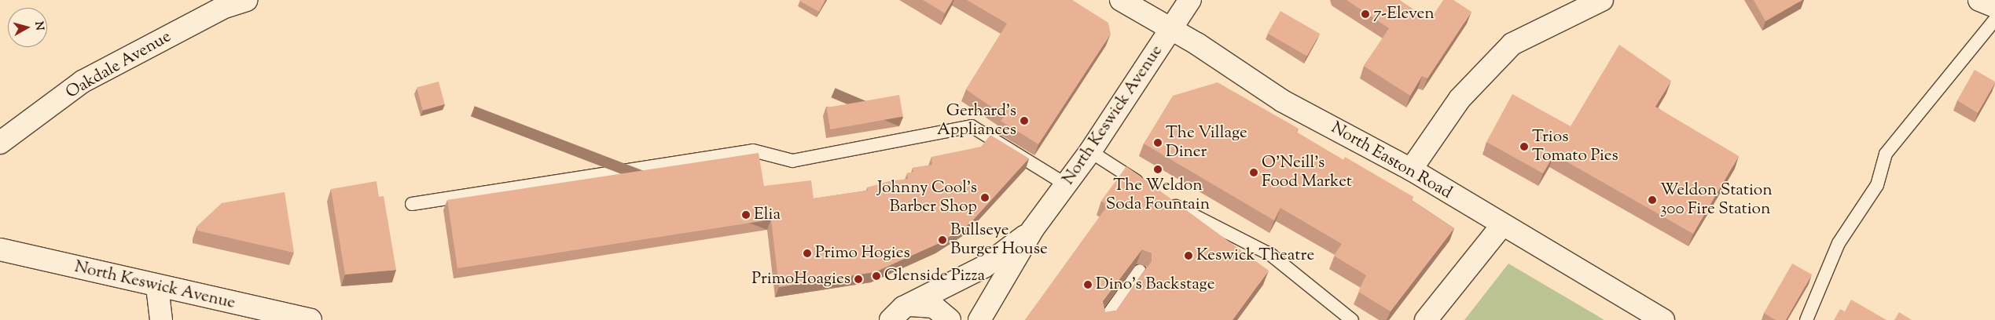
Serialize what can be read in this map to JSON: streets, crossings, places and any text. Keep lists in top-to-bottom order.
{
  "streets": {
    "street": ["Oakdale Avenue", "North Keswick Avenue", "North Easton Road"]
  },
  "crossings": [
    ["North Keswick Avenue", "North Easton Road"]
  ],
  "places": [
    "7-Eleven",
    "Gerhard's Appliances",
    "The Village Diner",
    "Trios Tomato Pies",
    "The Weldon Soda Fountain",
    "O'Neill's Food Market",
    "Johnny Cool's Barber Shop",
    "Weldon Station 300 Fire Station",
    "Elia",
    "Bullseye Burger House",
    "Primo Hogies",
    "Keswick Theatre",
    "Glenside Pizza",
    "PrimoHoagies",
    "Dino's Backstage"
  ],
  "north": "right"
}
